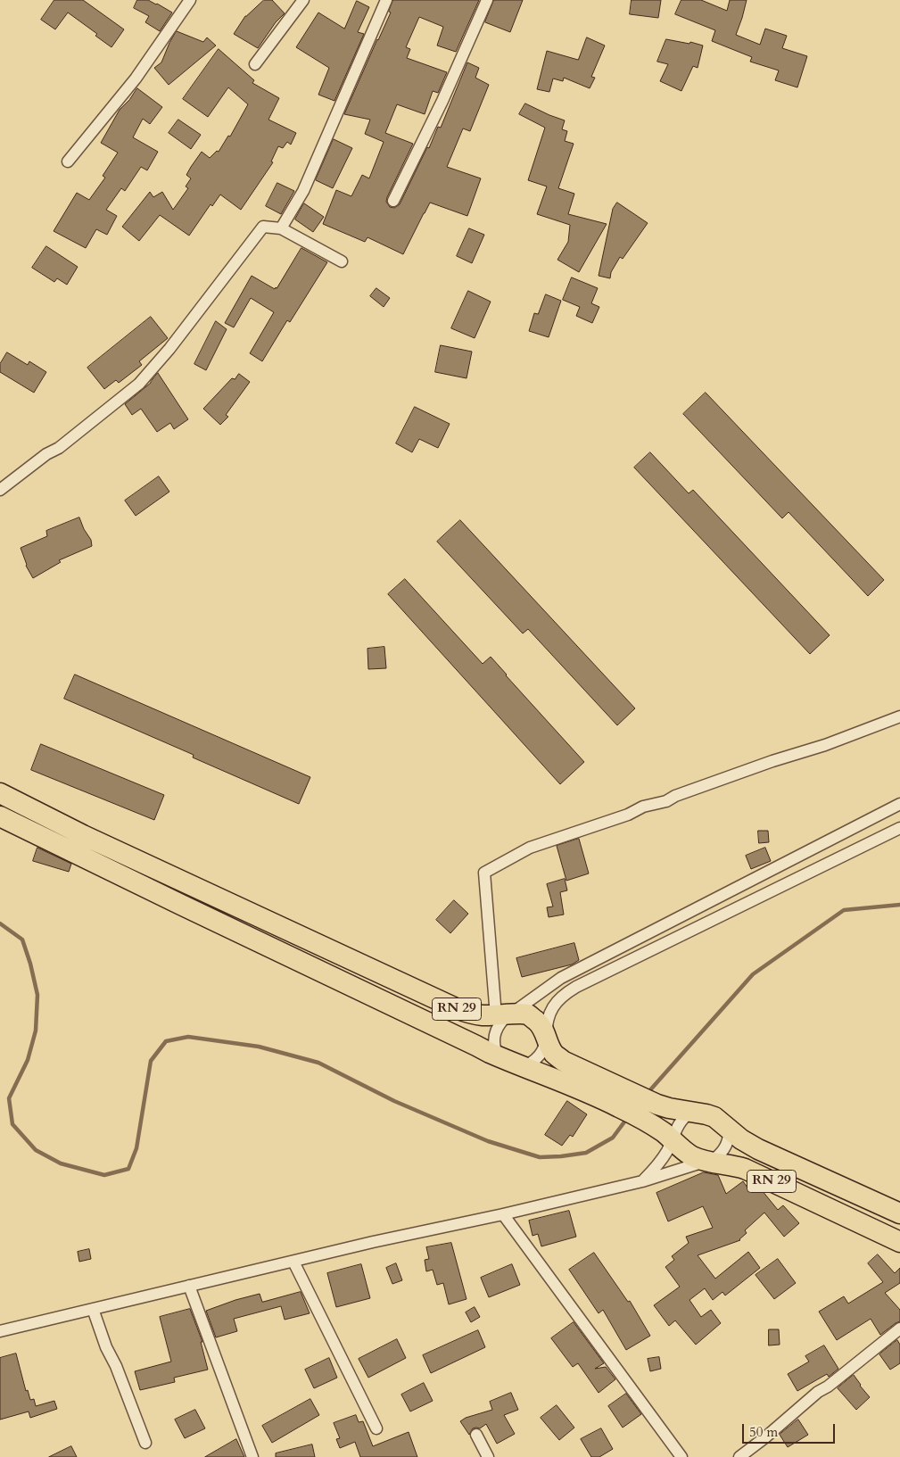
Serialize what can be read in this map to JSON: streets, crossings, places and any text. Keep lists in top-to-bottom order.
{
  "streets": {
    "highway": ["RN 29"]
  },
  "scale_bar": "50 m"
}
